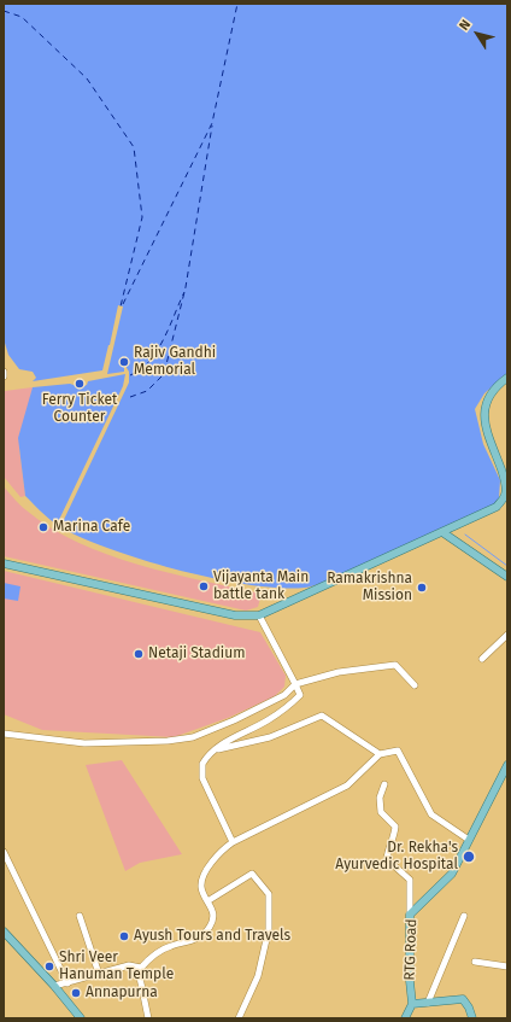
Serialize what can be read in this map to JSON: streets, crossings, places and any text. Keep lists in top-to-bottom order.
{
  "streets": {
    "main road": ["RTG Road"]
  },
  "places": [
    "Rajiv Gandhi Memorial",
    "Ferry Ticket Counter",
    "Marina Cafe",
    "Vijayanta Main battle tank",
    "Ramakrishna Mission",
    "Netaji Stadium",
    "Dr. Rekha's Ayurvedic Hospital",
    "Ayush Tours and Travels",
    "Shri Veer Hanuman Temple",
    "Annapurna"
  ],
  "north": "top left"
}
